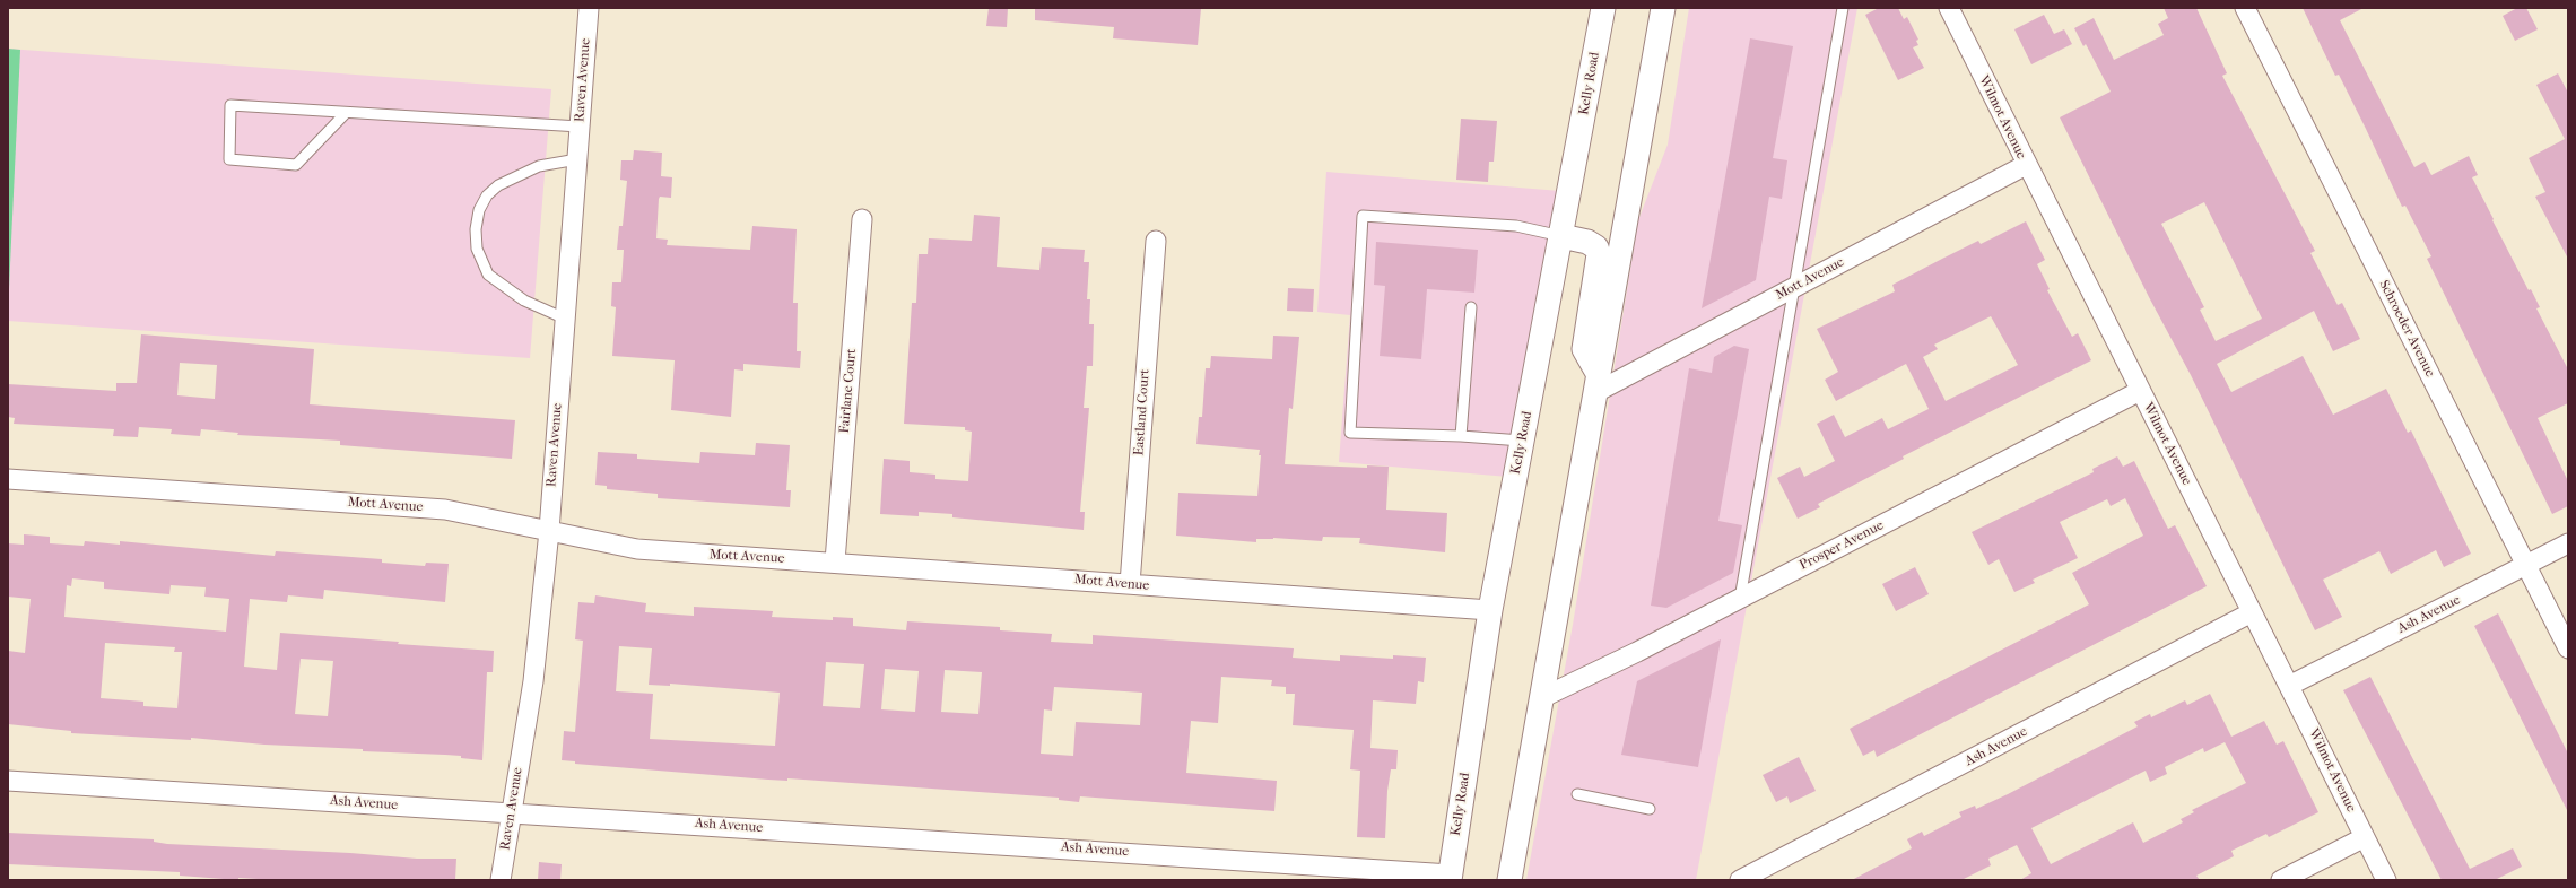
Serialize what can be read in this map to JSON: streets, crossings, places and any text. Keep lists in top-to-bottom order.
{
  "streets": {
    "street": [
      "Raven Avenue",
      "Kelly Road",
      "Wilmot Avenue",
      "Mott Avenue",
      "Schroeder Avenue",
      "Fairlane Court",
      "Eastland Court",
      "Prosper Avenue",
      "Ash Avenue"
    ]
  },
  "crossings": [
    ["Raven Avenue", "Mott Avenue"],
    ["Raven Avenue", "Ash Avenue"],
    ["Kelly Road", "Mott Avenue"],
    ["Kelly Road", "Ash Avenue"],
    ["Wilmot Avenue", "Mott Avenue"],
    ["Wilmot Avenue", "Prosper Avenue"],
    ["Wilmot Avenue", "Ash Avenue"],
    ["Mott Avenue", "Fairlane Court"],
    ["Mott Avenue", "Eastland Court"],
    ["Schroeder Avenue", "Ash Avenue"]
  ]
}
